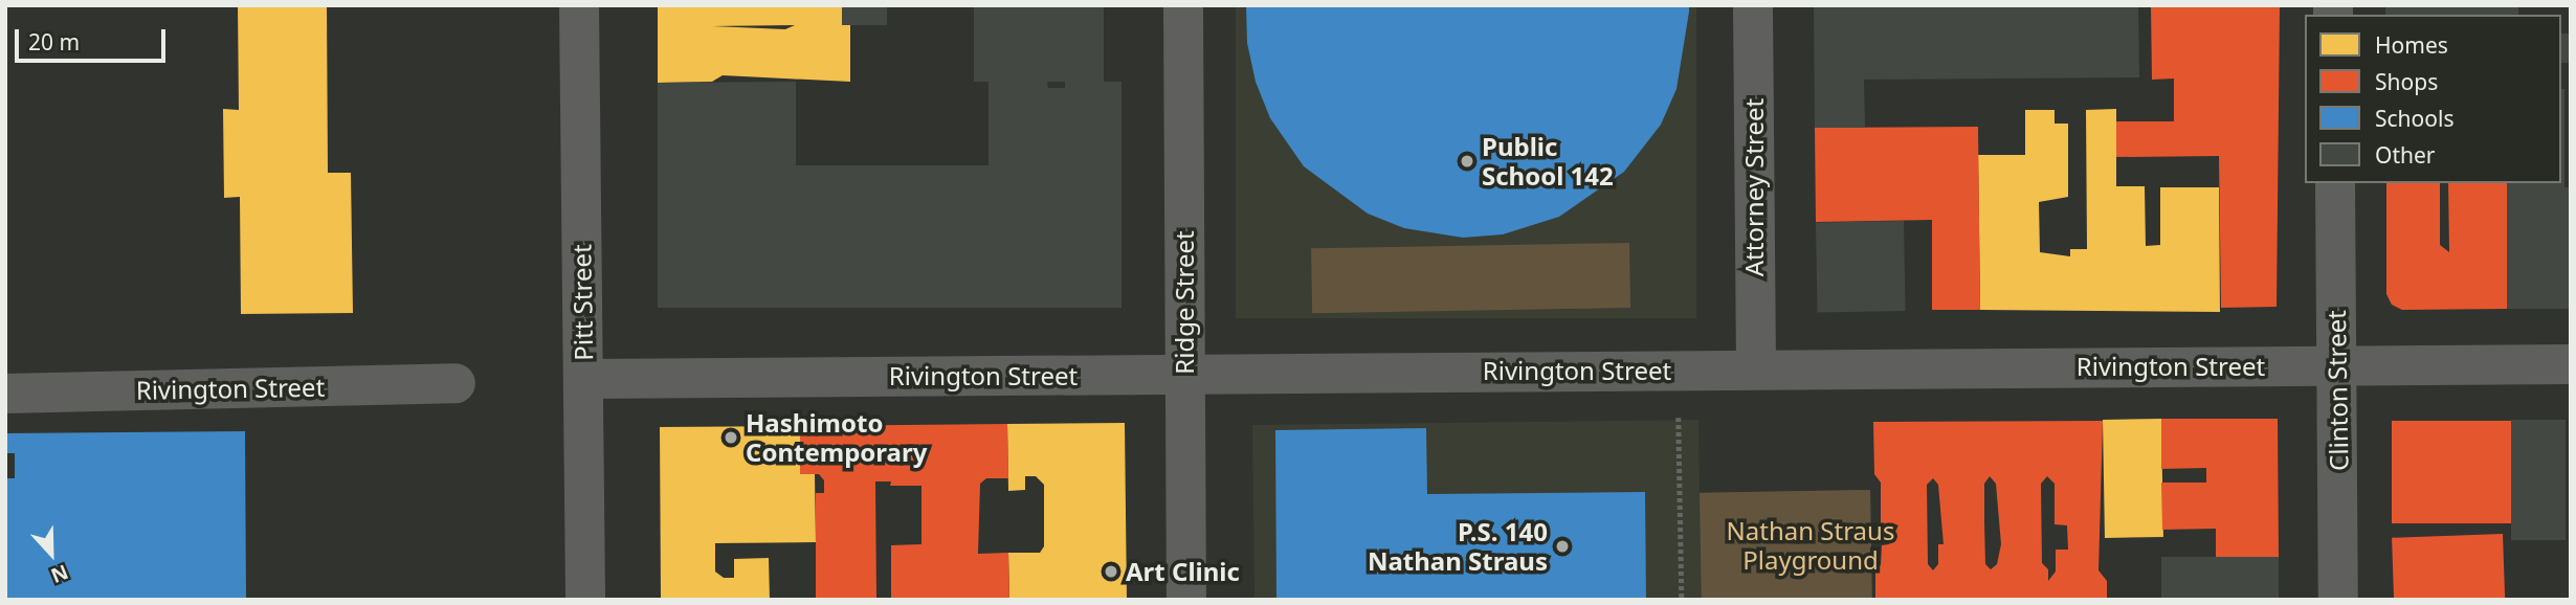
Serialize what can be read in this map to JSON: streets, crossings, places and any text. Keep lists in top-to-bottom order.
{
  "streets": {
    "street": [
      "Attorney Street",
      "Pitt Street",
      "Ridge Street",
      "Rivington Street",
      "Clinton Street"
    ]
  },
  "crossings": [
    ["Attorney Street", "Rivington Street"],
    ["Pitt Street", "Rivington Street"],
    ["Ridge Street", "Rivington Street"],
    ["Rivington Street", "Clinton Street"]
  ],
  "parks": ["Nathan Straus Playground"],
  "places": [
    "Public School 142",
    "Hashimoto Contemporary",
    "P.S. 140 Nathan Straus",
    "Art Clinic"
  ],
  "legend": [
    "Homes",
    "Shops",
    "Schools",
    "Other"
  ],
  "scale_bar": "20 m",
  "north": "bottom"
}
